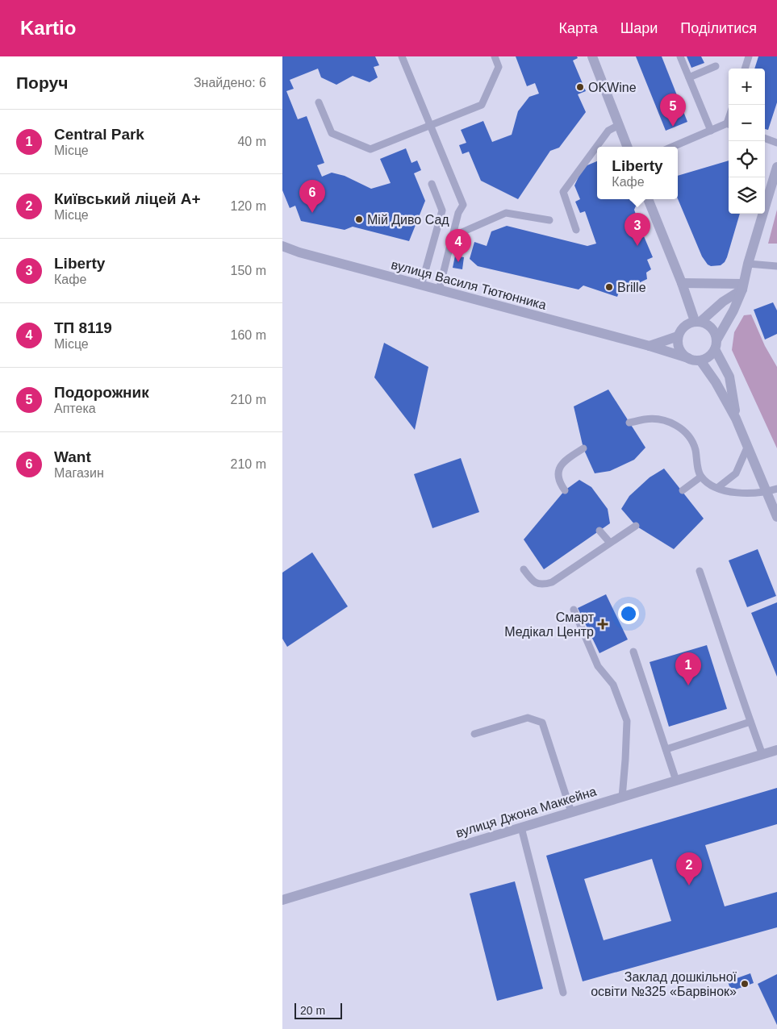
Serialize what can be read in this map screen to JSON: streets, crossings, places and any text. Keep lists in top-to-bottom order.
{
  "streets": {
    "street": ["вулиця Василя Тютюнника", "вулиця Джона Маккейна"]
  },
  "places": {
    "other": [
      "OKWine",
      "Мiй Диво Сад",
      "Brille",
      "Заклад дошкільної освіти №325 «Барвінок»"
    ],
    "health": ["Смарт Медікал Центр"]
  },
  "scale_bar": "20 m",
  "page": {
    "header": "Kartio",
    "nav": ["Карта", "Шари", "Поділитися"],
    "heading": ["Поруч", "Знайдено: 6"],
    "map_buttons": ["+", "−"],
    "pins": [
      "5",
      "6",
      "3",
      "4",
      "1",
      "2"
    ],
    "list": [
      {
        "mark": "1",
        "name": "Central Park",
        "note": "Місце",
        "value": "40 m"
      },
      {
        "mark": "2",
        "name": "Київський ліцей А+",
        "note": "Місце",
        "value": "120 m"
      },
      {
        "mark": "3",
        "name": "Liberty",
        "note": "Кафе",
        "value": "150 m"
      },
      {
        "mark": "4",
        "name": "ТП 8119",
        "note": "Місце",
        "value": "160 m"
      },
      {
        "mark": "5",
        "name": "Подорожник",
        "note": "Аптека",
        "value": "210 m"
      },
      {
        "mark": "6",
        "name": "Want",
        "note": "Магазин",
        "value": "210 m"
      }
    ],
    "popup": ["Liberty", "Кафе"],
    "scale": "20 m"
  }
}
